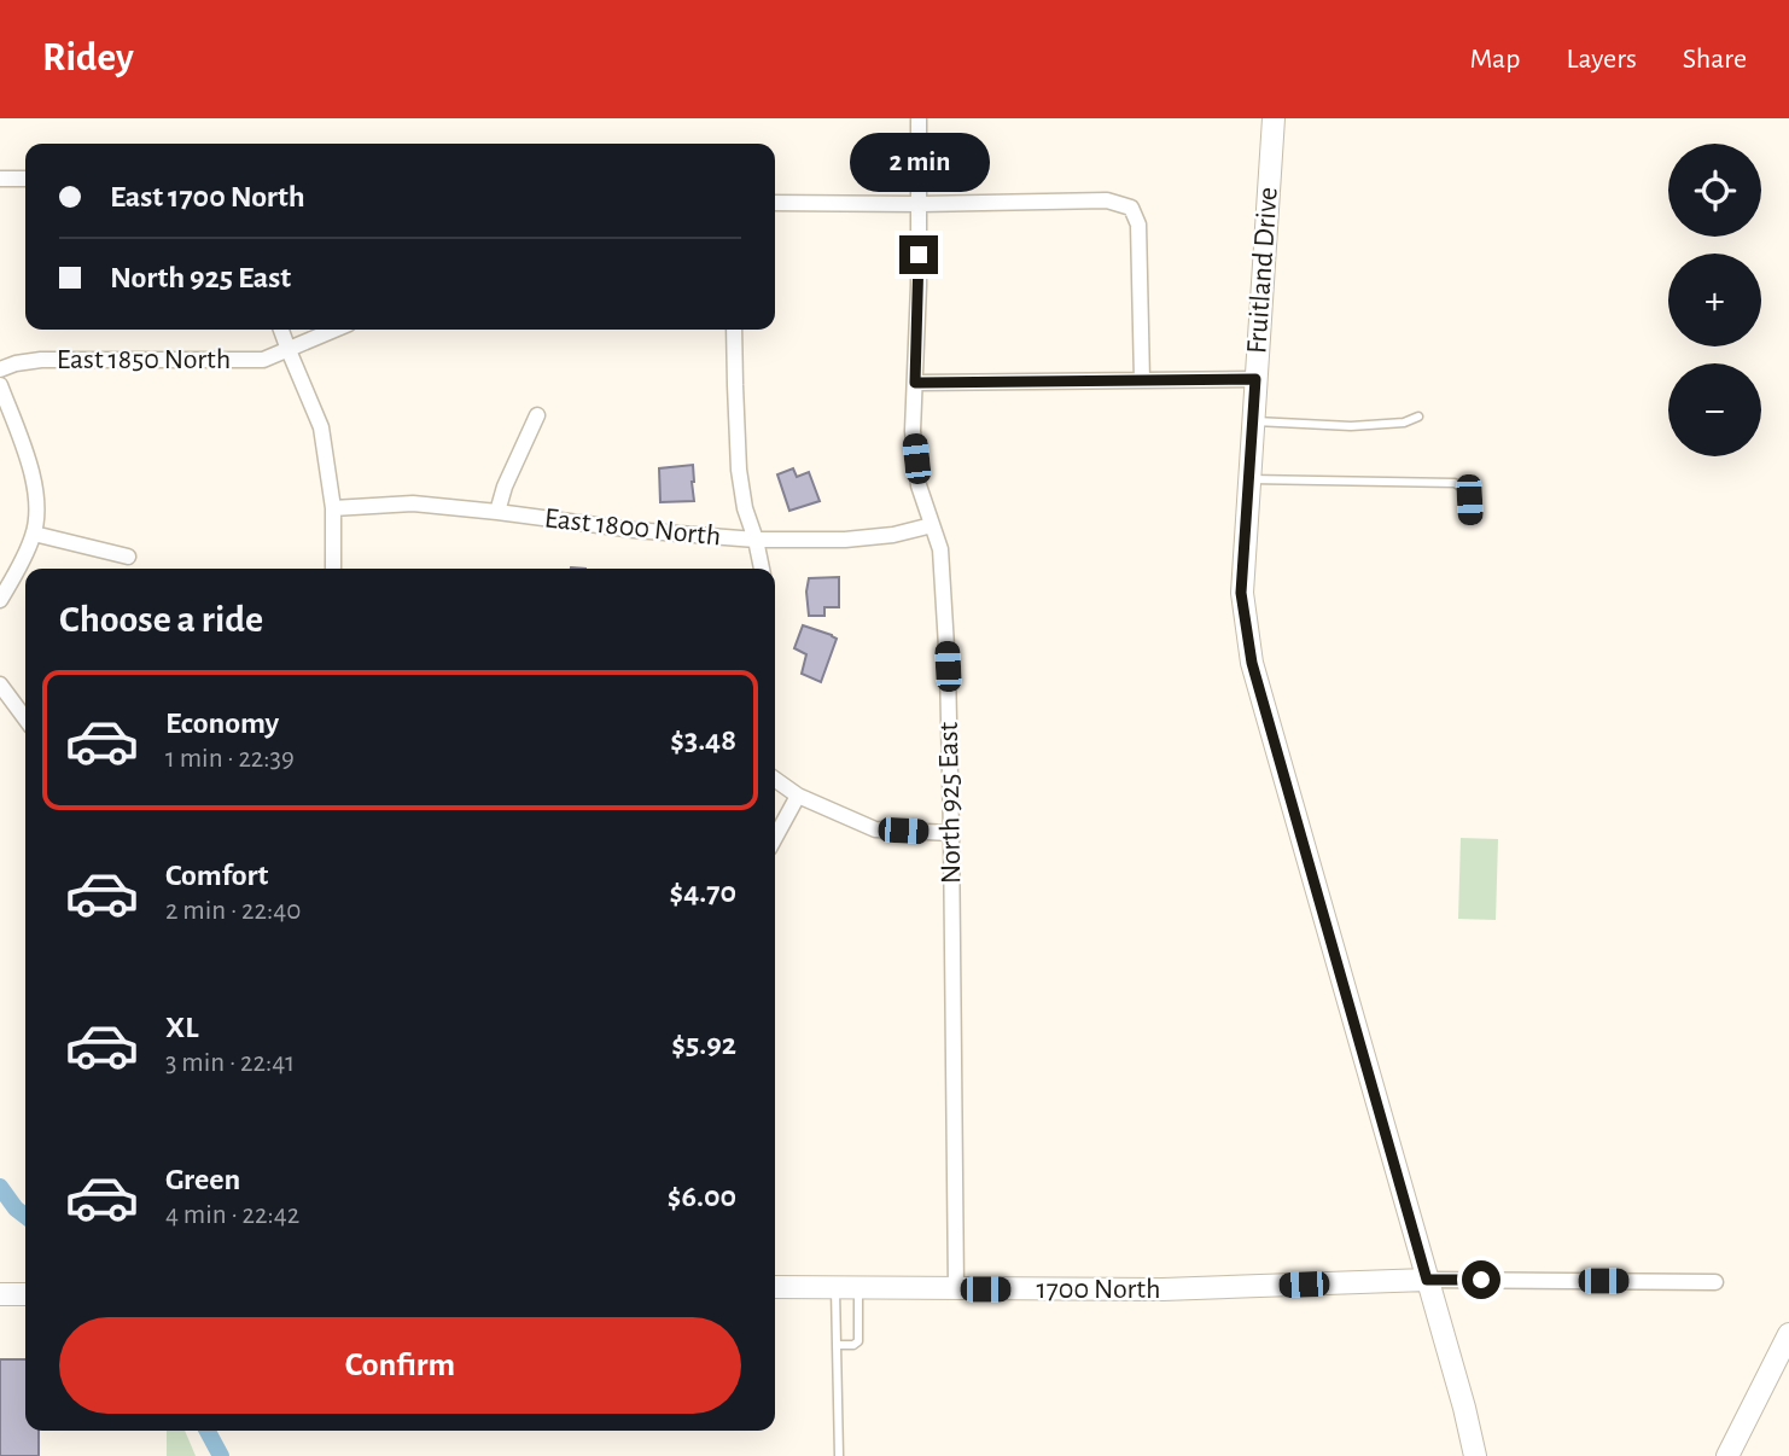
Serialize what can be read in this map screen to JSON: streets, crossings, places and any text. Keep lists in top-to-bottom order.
{
  "streets": {
    "street": [
      "Fruitland Drive",
      "East 1850 North",
      "East 1800 North",
      "North 925 East",
      "1700 North"
    ]
  },
  "crossings": [
    ["Fruitland Drive", "1700 North"],
    ["East 1800 North", "North 925 East"],
    ["North 925 East", "1700 North"]
  ],
  "page": {
    "header": "Ridey",
    "nav": ["Map", "Layers", "Share"],
    "bubble": "2 min",
    "map_buttons": ["+", "−"],
    "banner": ["East 1700 North", "North 925 East"],
    "heading": "Choose a ride",
    "list": [
      {
        "name": "Economy",
        "note": "1 min · 22:39",
        "value": "$3.48"
      },
      {
        "name": "Comfort",
        "note": "2 min · 22:40",
        "value": "$4.70"
      },
      {
        "name": "XL",
        "note": "3 min · 22:41",
        "value": "$5.92"
      },
      {
        "name": "Green",
        "note": "4 min · 22:42",
        "value": "$6.00"
      }
    ],
    "buttons": "Confirm"
  }
}
